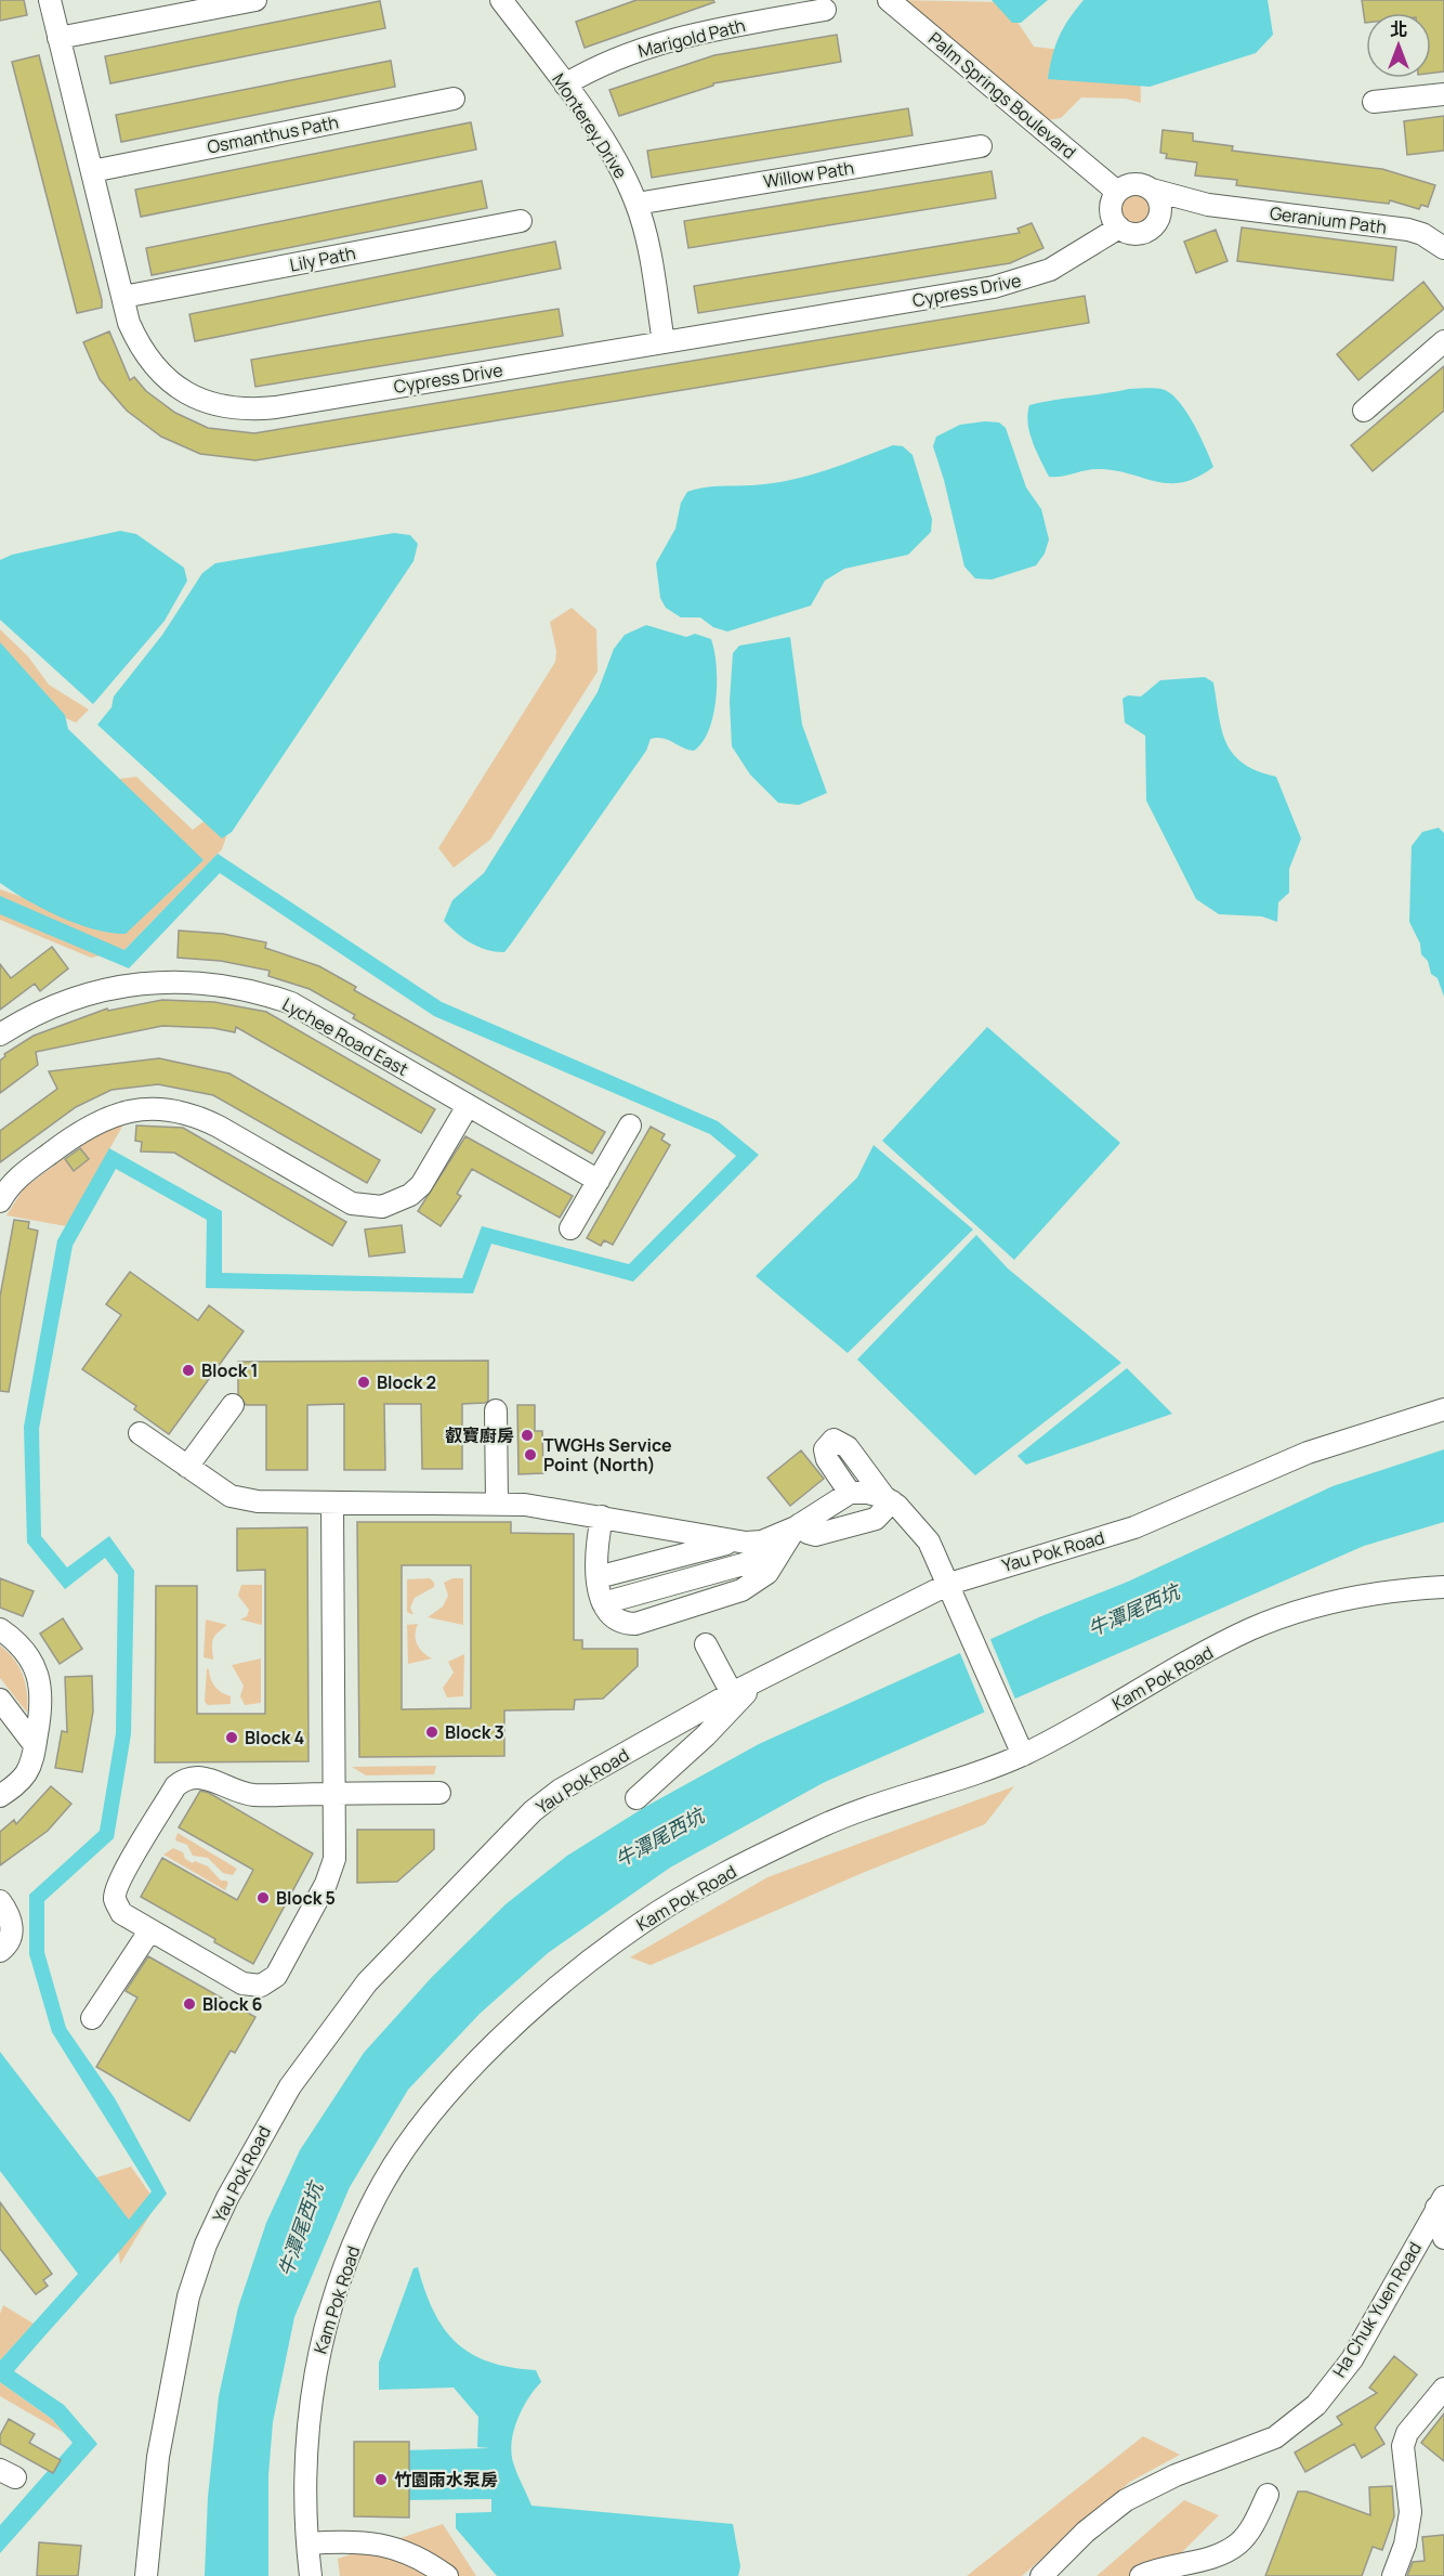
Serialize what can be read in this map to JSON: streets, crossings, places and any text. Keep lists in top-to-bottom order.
{
  "streets": {
    "street": [
      "Marigold Path",
      "Palm Springs Boulevard",
      "Monterey Drive",
      "Osmanthus Path",
      "Willow Path",
      "Geranium Path",
      "Lily Path",
      "Cypress Drive",
      "Lychee Road East",
      "Yau Pok Road",
      "Kam Pok Road",
      "Ha Chuk Yuen Road"
    ]
  },
  "crossings": [
    ["Marigold Path", "Monterey Drive"],
    ["Palm Springs Boulevard", "Geranium Path"],
    ["Palm Springs Boulevard", "Cypress Drive"],
    ["Monterey Drive", "Willow Path"],
    ["Monterey Drive", "Cypress Drive"],
    ["Osmanthus Path", "Cypress Drive"],
    ["Geranium Path", "Cypress Drive"],
    ["Lily Path", "Cypress Drive"]
  ],
  "water": ["牛潭尾西坑"],
  "places": [
    "Block 1",
    "Block 2",
    "叡寶廚房",
    "TWGHs Service Point (North)",
    "Block 3",
    "Block 4",
    "Block 5",
    "Block 6",
    "竹園雨水泵房"
  ],
  "north": "top"
}
